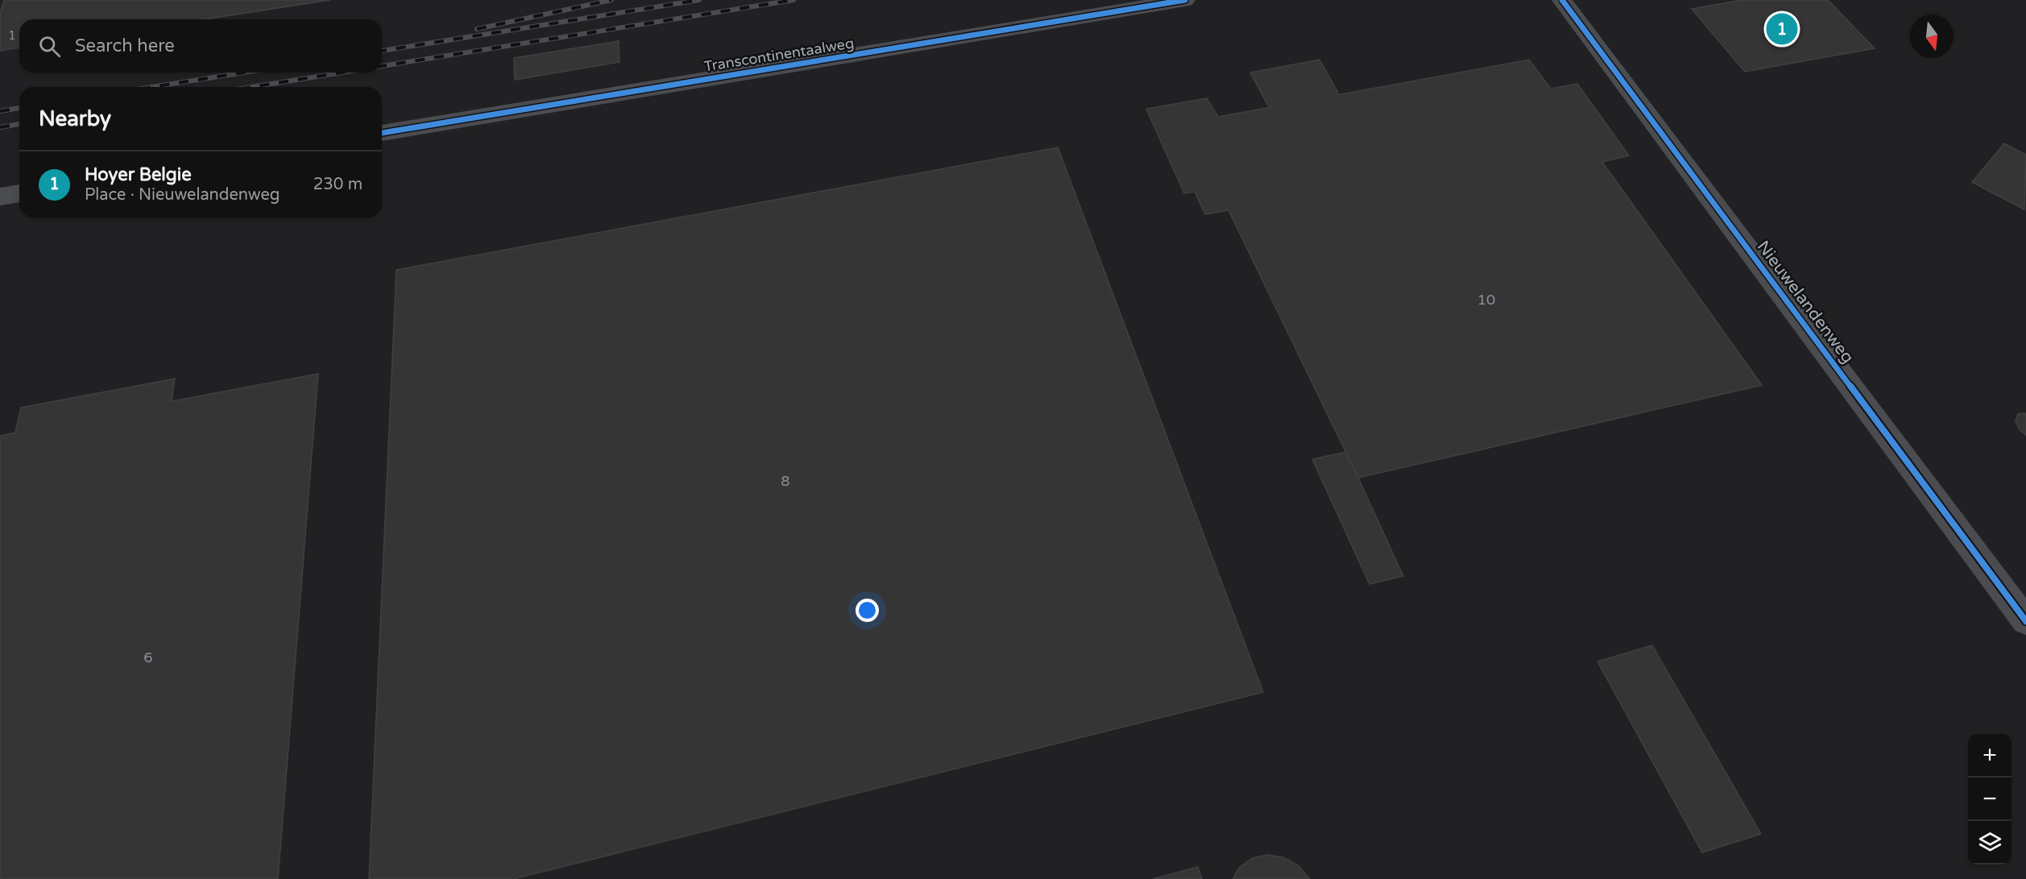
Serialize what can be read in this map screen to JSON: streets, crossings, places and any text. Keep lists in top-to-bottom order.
{
  "streets": {
    "street": ["Transcontinentaalweg", "Nieuwelandenweg"]
  },
  "house_numbers": [
    "1",
    "10",
    "8",
    "6"
  ],
  "north": "bottom",
  "page": {
    "pins": "1",
    "search": "Search here",
    "heading": "Nearby",
    "list": [
      {
        "mark": "1",
        "name": "Hoyer Belgie",
        "note": "Place · Nieuwelandenweg",
        "value": "230 m"
      }
    ],
    "map_buttons": ["+", "−"]
  }
}
